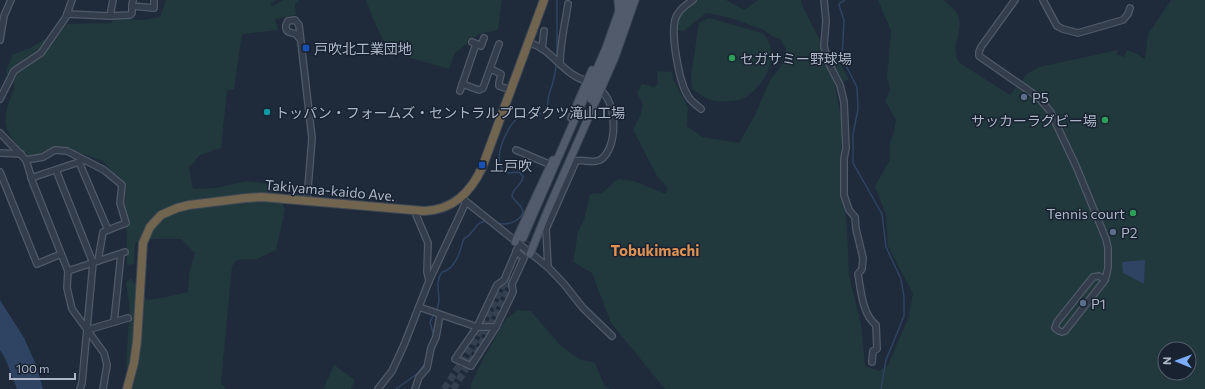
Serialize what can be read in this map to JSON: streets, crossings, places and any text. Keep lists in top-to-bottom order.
{
  "streets": {
    "highway": ["Takiyama-kaido Ave."]
  },
  "districts": ["Tobukimachi"],
  "places": {
    "transit": ["戸吹北工業団地", "上戸吹"],
    "other": [
      "セガサミー野球場",
      "P5",
      "トッパン・フォームズ・セントラルプロダクツ滝山工場",
      "サッカーラグビー場",
      "Tennis court",
      "P2",
      "P1"
    ]
  },
  "scale_bar": "100 m",
  "north": "left"
}
